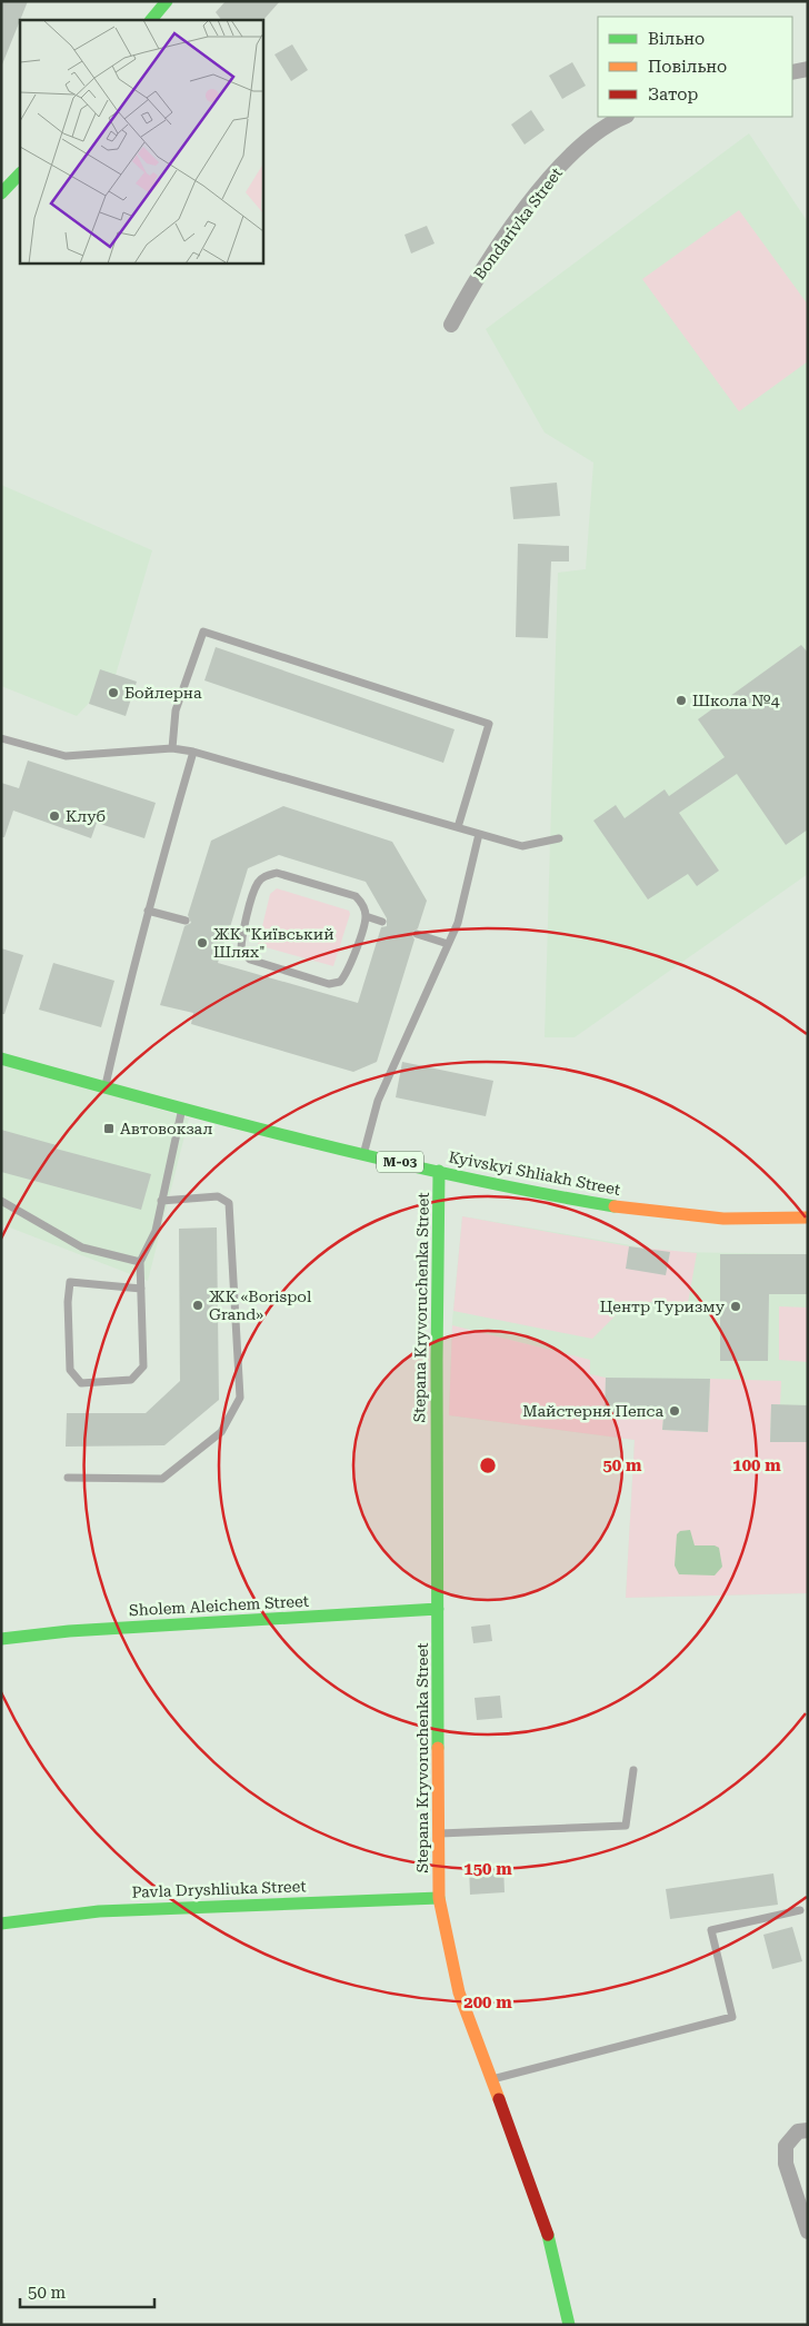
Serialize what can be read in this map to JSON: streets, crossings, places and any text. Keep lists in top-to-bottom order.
{
  "streets": {
    "main road": [
      "М-03",
      "Kyivskyi Shliakh Street",
      "Stepana Kryvoruchenka Street",
      "Sholem Aleichem Street",
      "Pavla Dryshliuka Street"
    ],
    "street": ["Bondarivka Street"]
  },
  "crossings": [
    ["Kyivskyi Shliakh Street", "Stepana Kryvoruchenka Street"],
    ["Stepana Kryvoruchenka Street", "Sholem Aleichem Street"],
    ["Stepana Kryvoruchenka Street", "Pavla Dryshliuka Street"]
  ],
  "places": {
    "other": [
      "Бойлерна",
      "Школа №4",
      "Клуб",
      "ЖК \"Київський Шлях\"",
      "ЖК «Borispol Grand»",
      "Центр Туризму",
      "Майстерня Пепса"
    ],
    "transit": ["Автовокзал"]
  },
  "legend": ["Вільно", "Повільно", "Затор"],
  "scale_bar": "50 m",
  "rings": [
    "50 m",
    "100 m",
    "150 m",
    "200 m"
  ]
}
